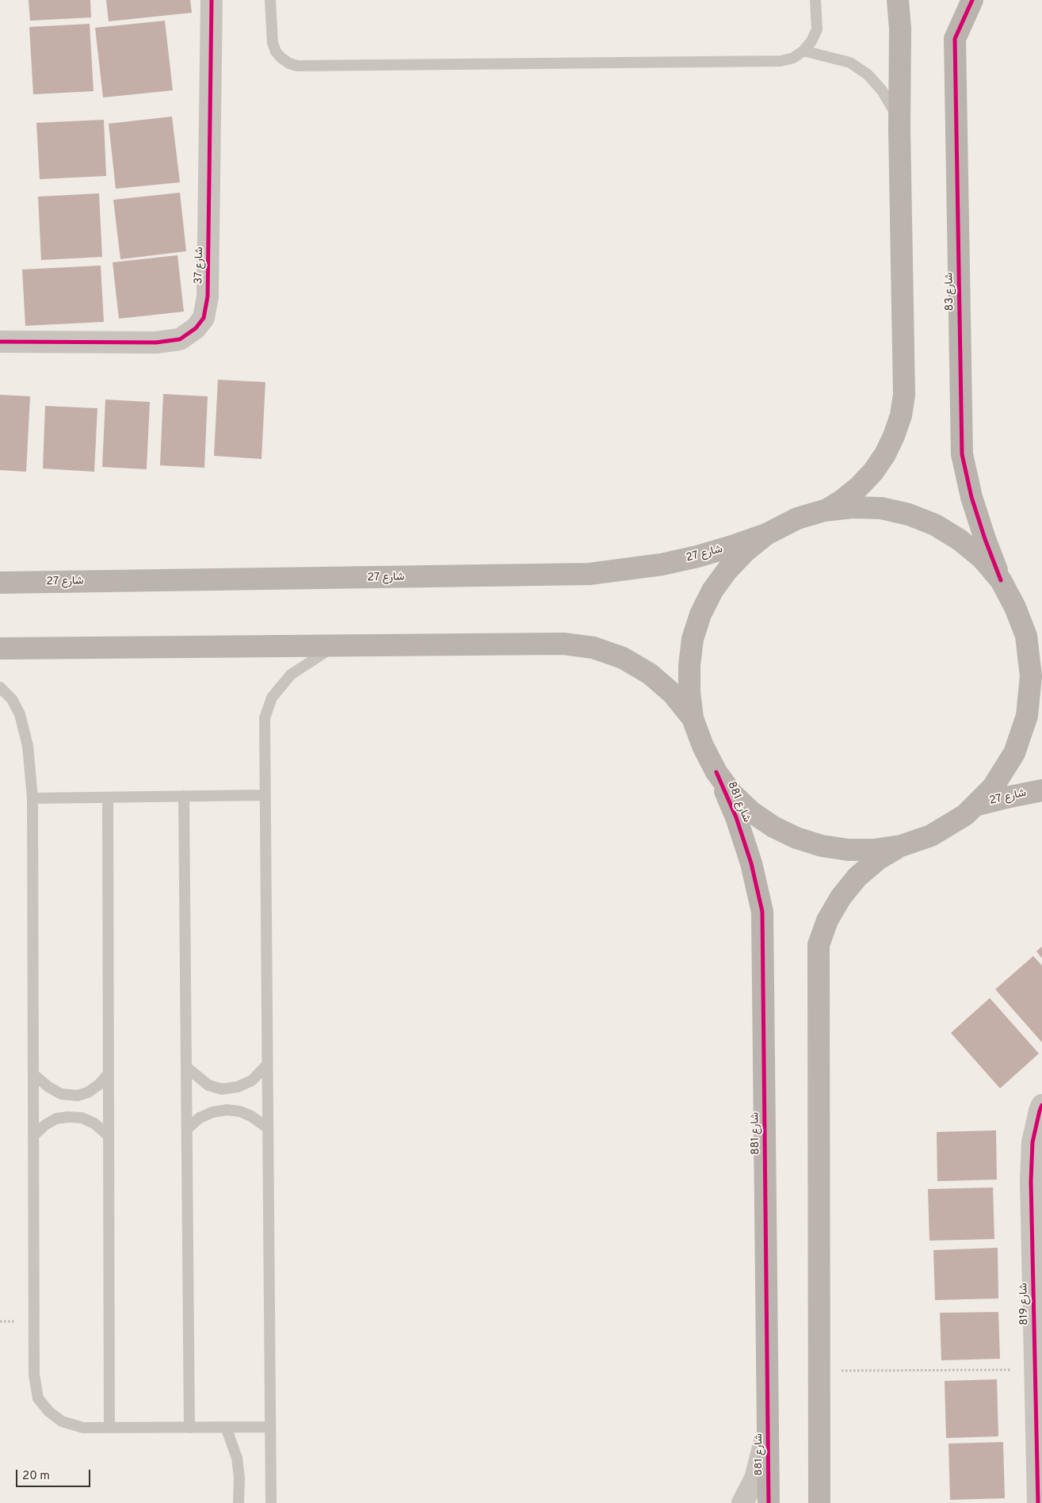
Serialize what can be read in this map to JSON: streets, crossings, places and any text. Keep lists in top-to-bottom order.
{
  "streets": {
    "main road": ["شارع 83", "شارع 27", "شارع 881"],
    "street": ["شارع 37", "شارع 819"]
  },
  "scale_bar": "20 m"
}
